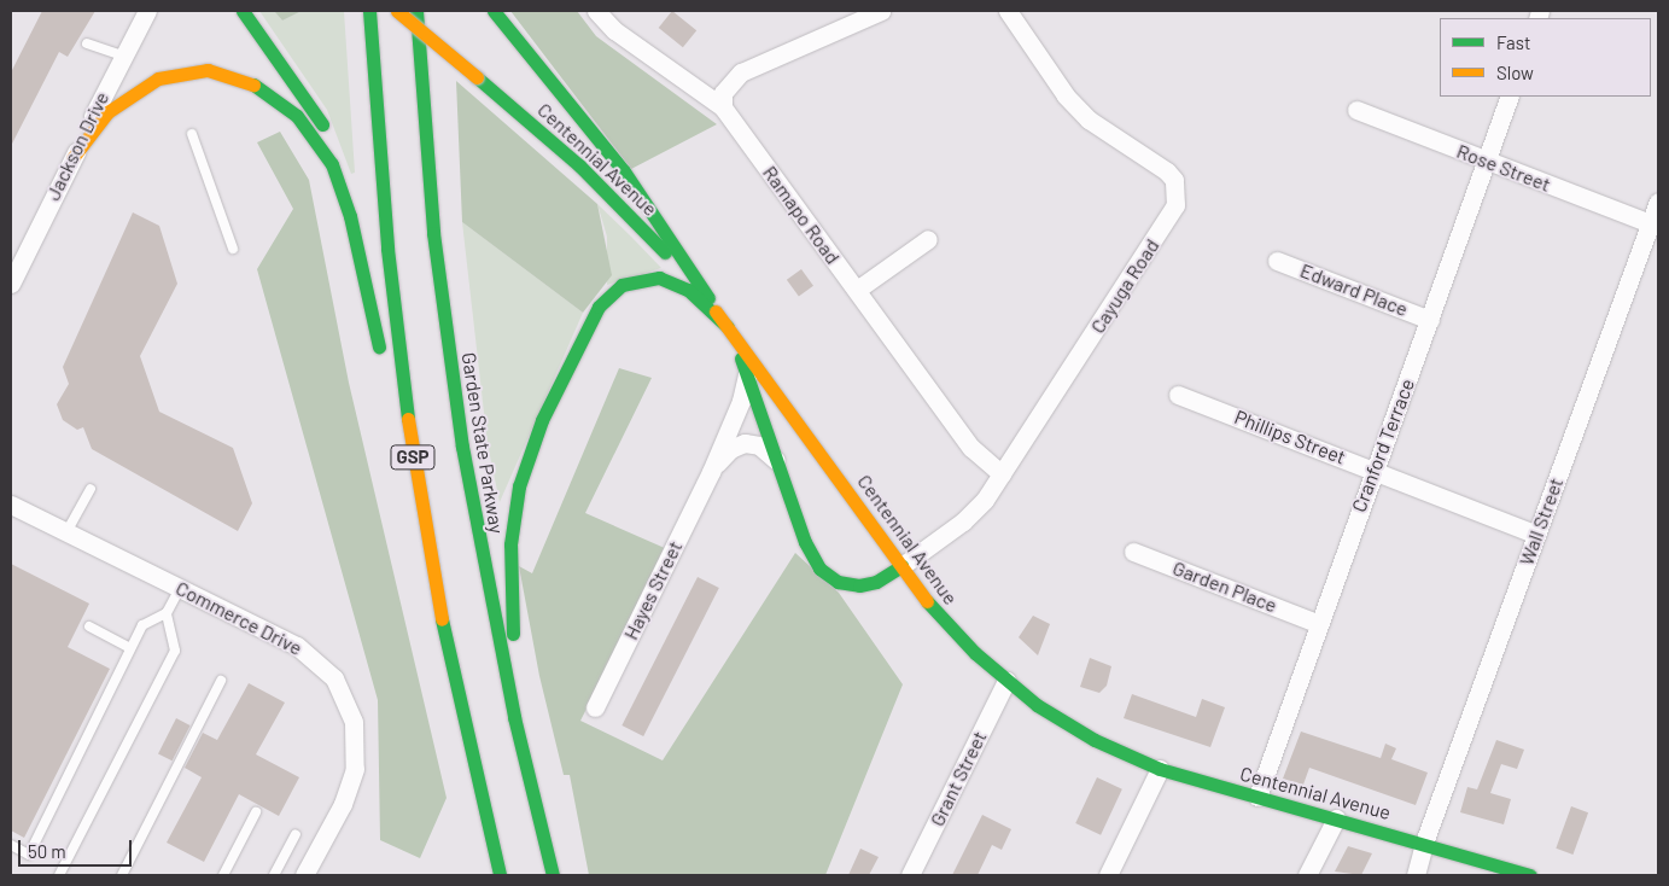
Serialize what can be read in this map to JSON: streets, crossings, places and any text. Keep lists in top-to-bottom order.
{
  "streets": {
    "main road": ["Centennial Avenue", "Garden State Parkway", "GSP"],
    "street": [
      "Jackson Drive",
      "Rose Street",
      "Ramapo Road",
      "Cayuga Road",
      "Edward Place",
      "Phillips Street",
      "Cranford Terrace",
      "Wall Street",
      "Garden Place",
      "Hayes Street",
      "Commerce Drive",
      "Grant Street"
    ]
  },
  "crossings": [
    ["Centennial Avenue", "Cayuga Road"],
    ["Centennial Avenue", "Cranford Terrace"],
    ["Centennial Avenue", "Wall Street"],
    ["Centennial Avenue", "Grant Street"],
    ["Rose Street", "Cranford Terrace"],
    ["Rose Street", "Wall Street"],
    ["Ramapo Road", "Cayuga Road"],
    ["Edward Place", "Cranford Terrace"],
    ["Phillips Street", "Cranford Terrace"],
    ["Phillips Street", "Wall Street"],
    ["Cranford Terrace", "Garden Place"]
  ],
  "legend": ["Fast", "Slow"],
  "scale_bar": "50 m"
}
